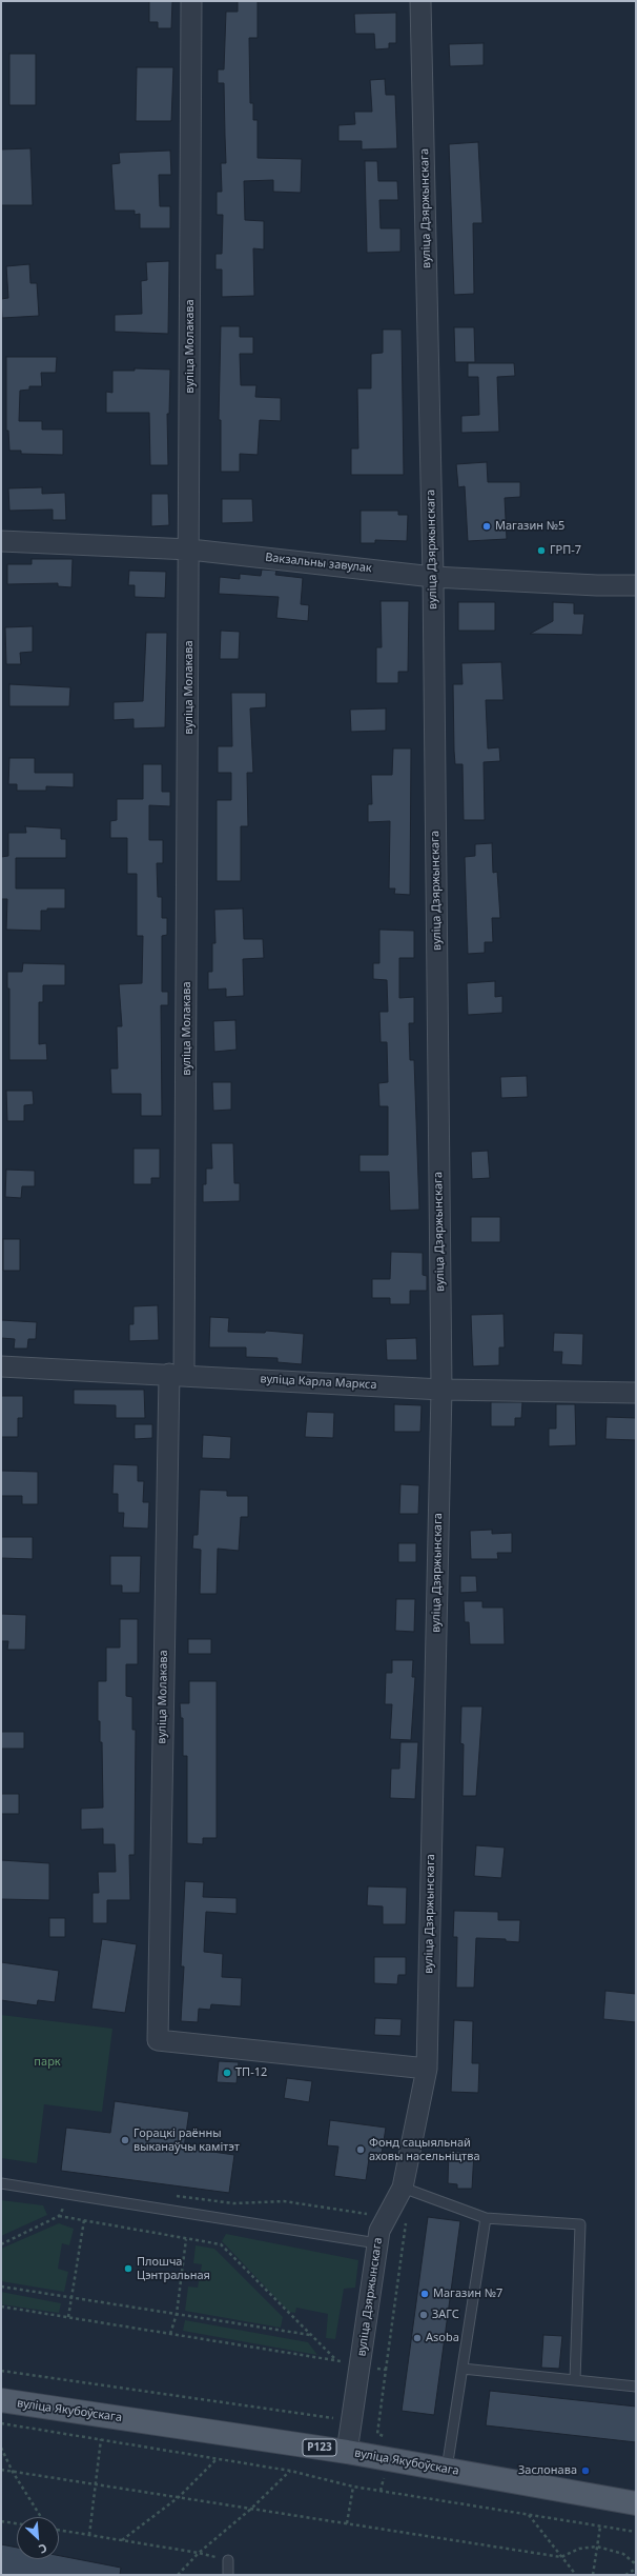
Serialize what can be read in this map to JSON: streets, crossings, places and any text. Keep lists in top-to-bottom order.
{
  "streets": {
    "main road": ["вуліца Якубоўскага", "Р123"],
    "street": [
      "вуліца Дзяржынскага",
      "вуліца Молакава",
      "Вакзальны завулак",
      "вуліца Карла Маркса"
    ]
  },
  "crossings": [
    ["вуліца Дзяржынскага", "вуліца Молакава"],
    ["вуліца Дзяржынскага", "Вакзальны завулак"],
    ["вуліца Дзяржынскага", "вуліца Карла Маркса"],
    ["вуліца Дзяржынскага", "вуліца Якубоўскага"],
    ["вуліца Молакава", "Вакзальны завулак"],
    ["вуліца Молакава", "вуліца Карла Маркса"]
  ],
  "parks": ["парк"],
  "places": [
    "Магазин №5",
    "ГРП-7",
    "ТП-12",
    "Горацкі раённы выканаўчы камітэт",
    "Фонд сацыяльнай аховы насельніцтва",
    "Плошча Цэнтральная",
    "Магазин №7",
    "ЗАГС",
    "Asoba",
    "Заслонава"
  ],
  "north": "bottom right"
}
